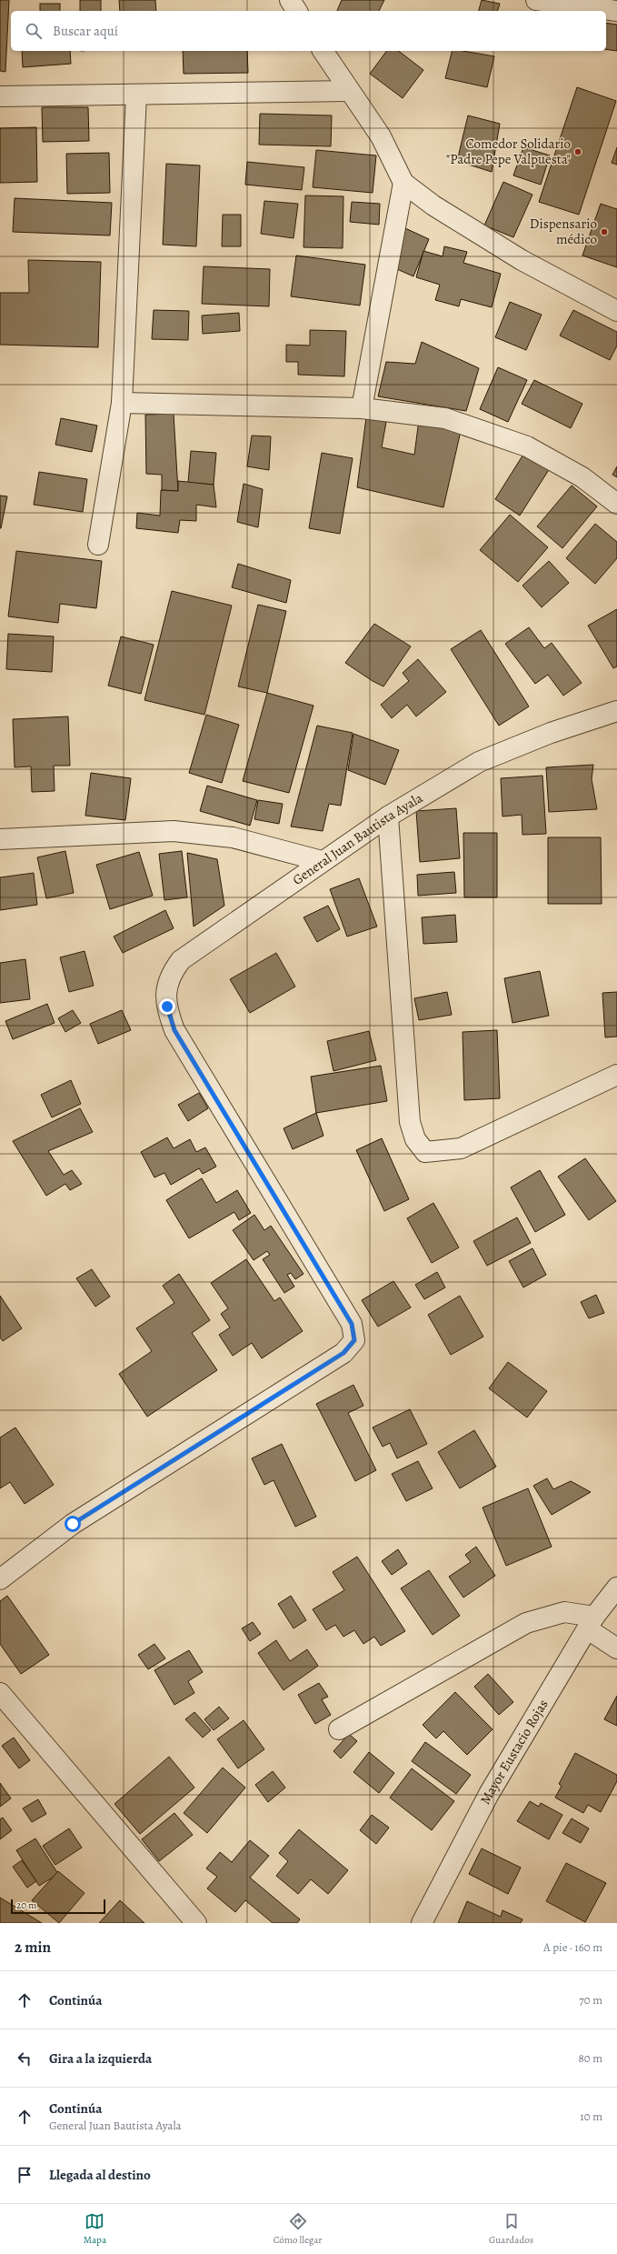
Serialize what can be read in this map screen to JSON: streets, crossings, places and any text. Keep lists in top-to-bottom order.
{
  "streets": {
    "street": ["General Juan Bautista Ayala", "Mayor Eustacio Rojas"]
  },
  "places": ["Comedor Solidario \"Padre Pepe Valpuesta\"", "Dispensario médico"],
  "scale_bar": "20 m",
  "page": {
    "search": "Buscar aquí",
    "scale": "20 m",
    "heading": ["2 min", "A pie · 160 m"],
    "list": [
      ["Continúa", "70 m"],
      ["Gira a la izquierda", "80 m"],
      ["Continúa", "General Juan Bautista Ayala", "10 m"],
      "Llegada al destino"
    ],
    "nav": ["Mapa", "Cómo llegar", "Guardados"]
  }
}
